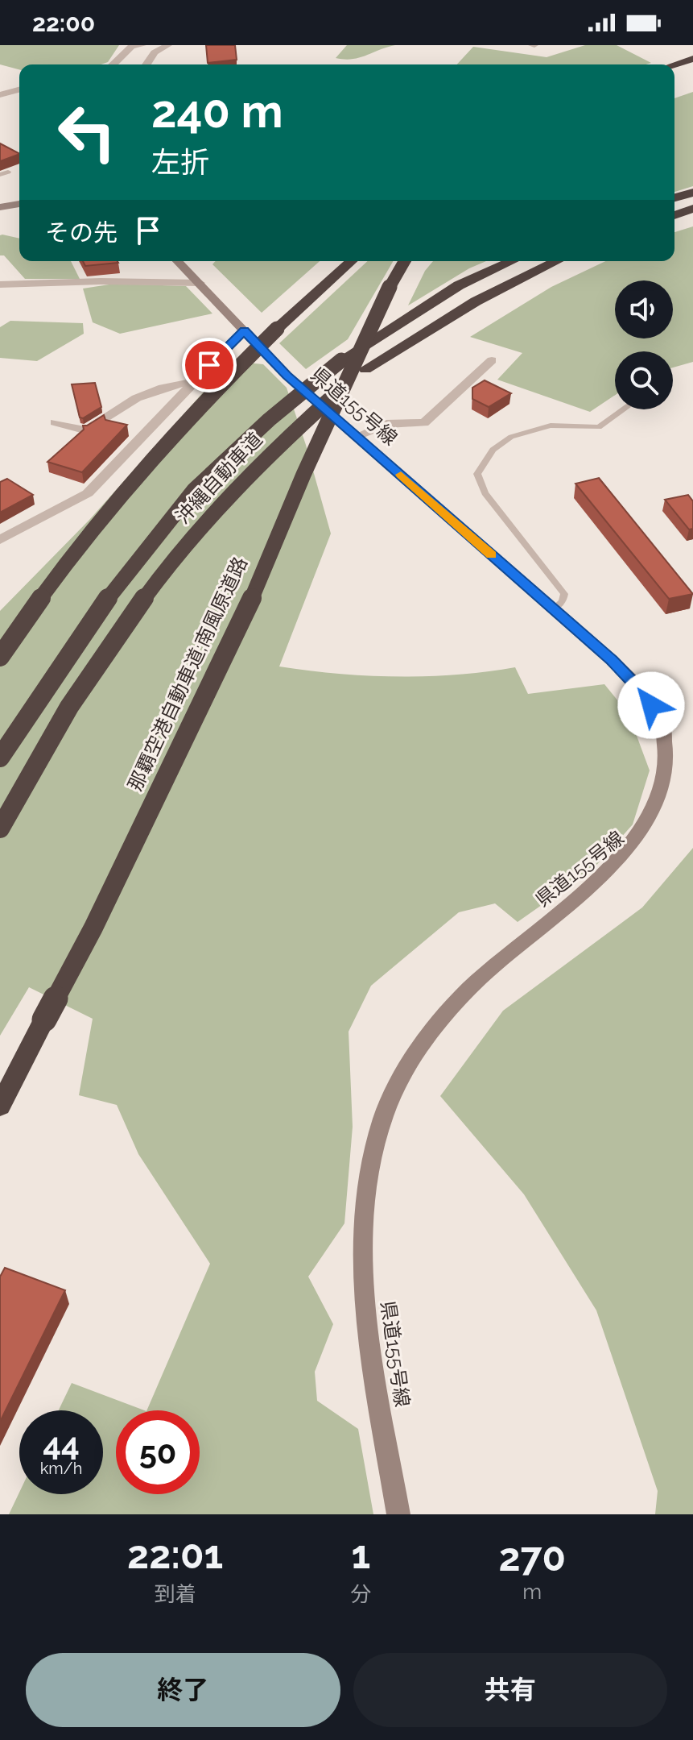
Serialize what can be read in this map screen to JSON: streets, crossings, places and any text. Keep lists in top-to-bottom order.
{
  "streets": {
    "highway": ["沖縄自動車道", "那覇空港自動車道;南風原道路"],
    "main road": ["県道155号線"]
  },
  "page": {
    "status": "22:00",
    "turn": ["240 m", "左折"],
    "then": "その先",
    "speed": "44 km/h",
    "limit": "50",
    "eta": [
      "22:01",
      "到着",
      "1",
      "分",
      "270",
      "m"
    ],
    "buttons": ["終了", "共有"]
  }
}
